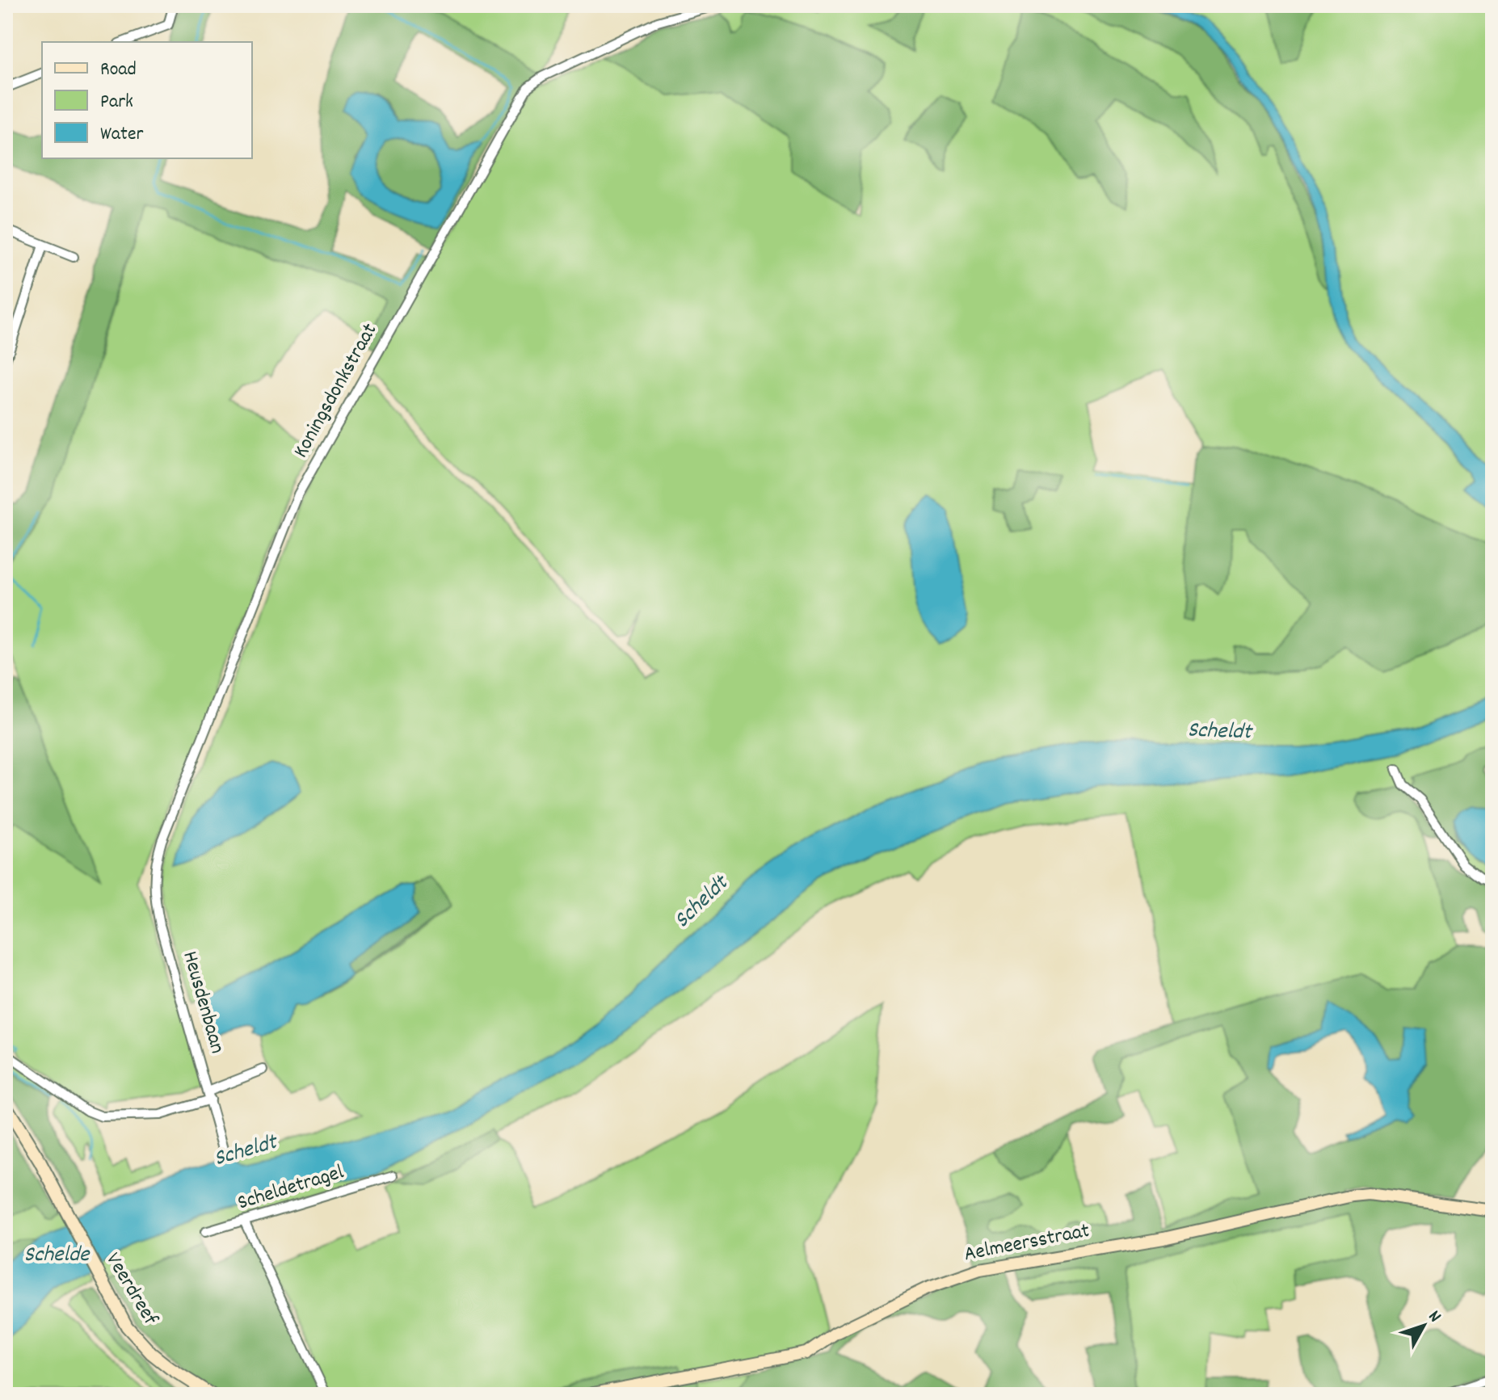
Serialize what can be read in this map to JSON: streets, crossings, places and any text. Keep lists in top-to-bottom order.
{
  "streets": {
    "street": [
      "Koningsdonkstraat",
      "Heusdenbaan",
      "Scheldetragel",
      "Aelmeersstraat",
      "Veerdreef"
    ]
  },
  "crossings": [
    ["Koningsdonkstraat", "Heusdenbaan"]
  ],
  "water": ["Scheldt", "Schelde"],
  "legend": ["Road", "Park", "Water"],
  "north": "top right"
}
